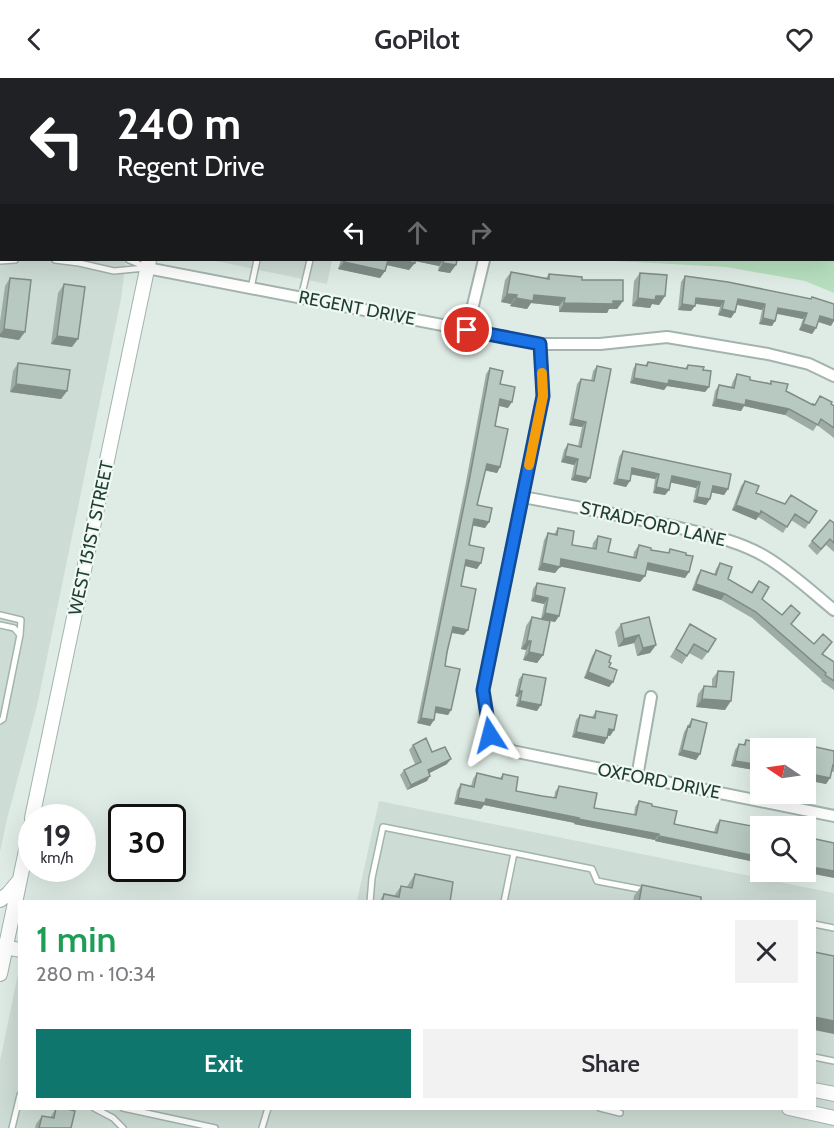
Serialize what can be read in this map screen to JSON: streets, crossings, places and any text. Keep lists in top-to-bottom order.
{
  "streets": {
    "street": [
      "REGENT DRIVE",
      "STRADFORD LANE",
      "WEST 151ST STREET",
      "OXFORD DRIVE"
    ]
  },
  "crossings": [
    ["REGENT DRIVE", "WEST 151ST STREET"],
    ["STRADFORD LANE", "OXFORD DRIVE"]
  ],
  "north": "left",
  "page": {
    "header": "GoPilot",
    "turn": ["240 m", "Regent Drive"],
    "speed": "19 km/h",
    "limit": "30",
    "heading": ["1 min", "280 m · 10:34"],
    "buttons": ["Exit", "Share"]
  }
}
